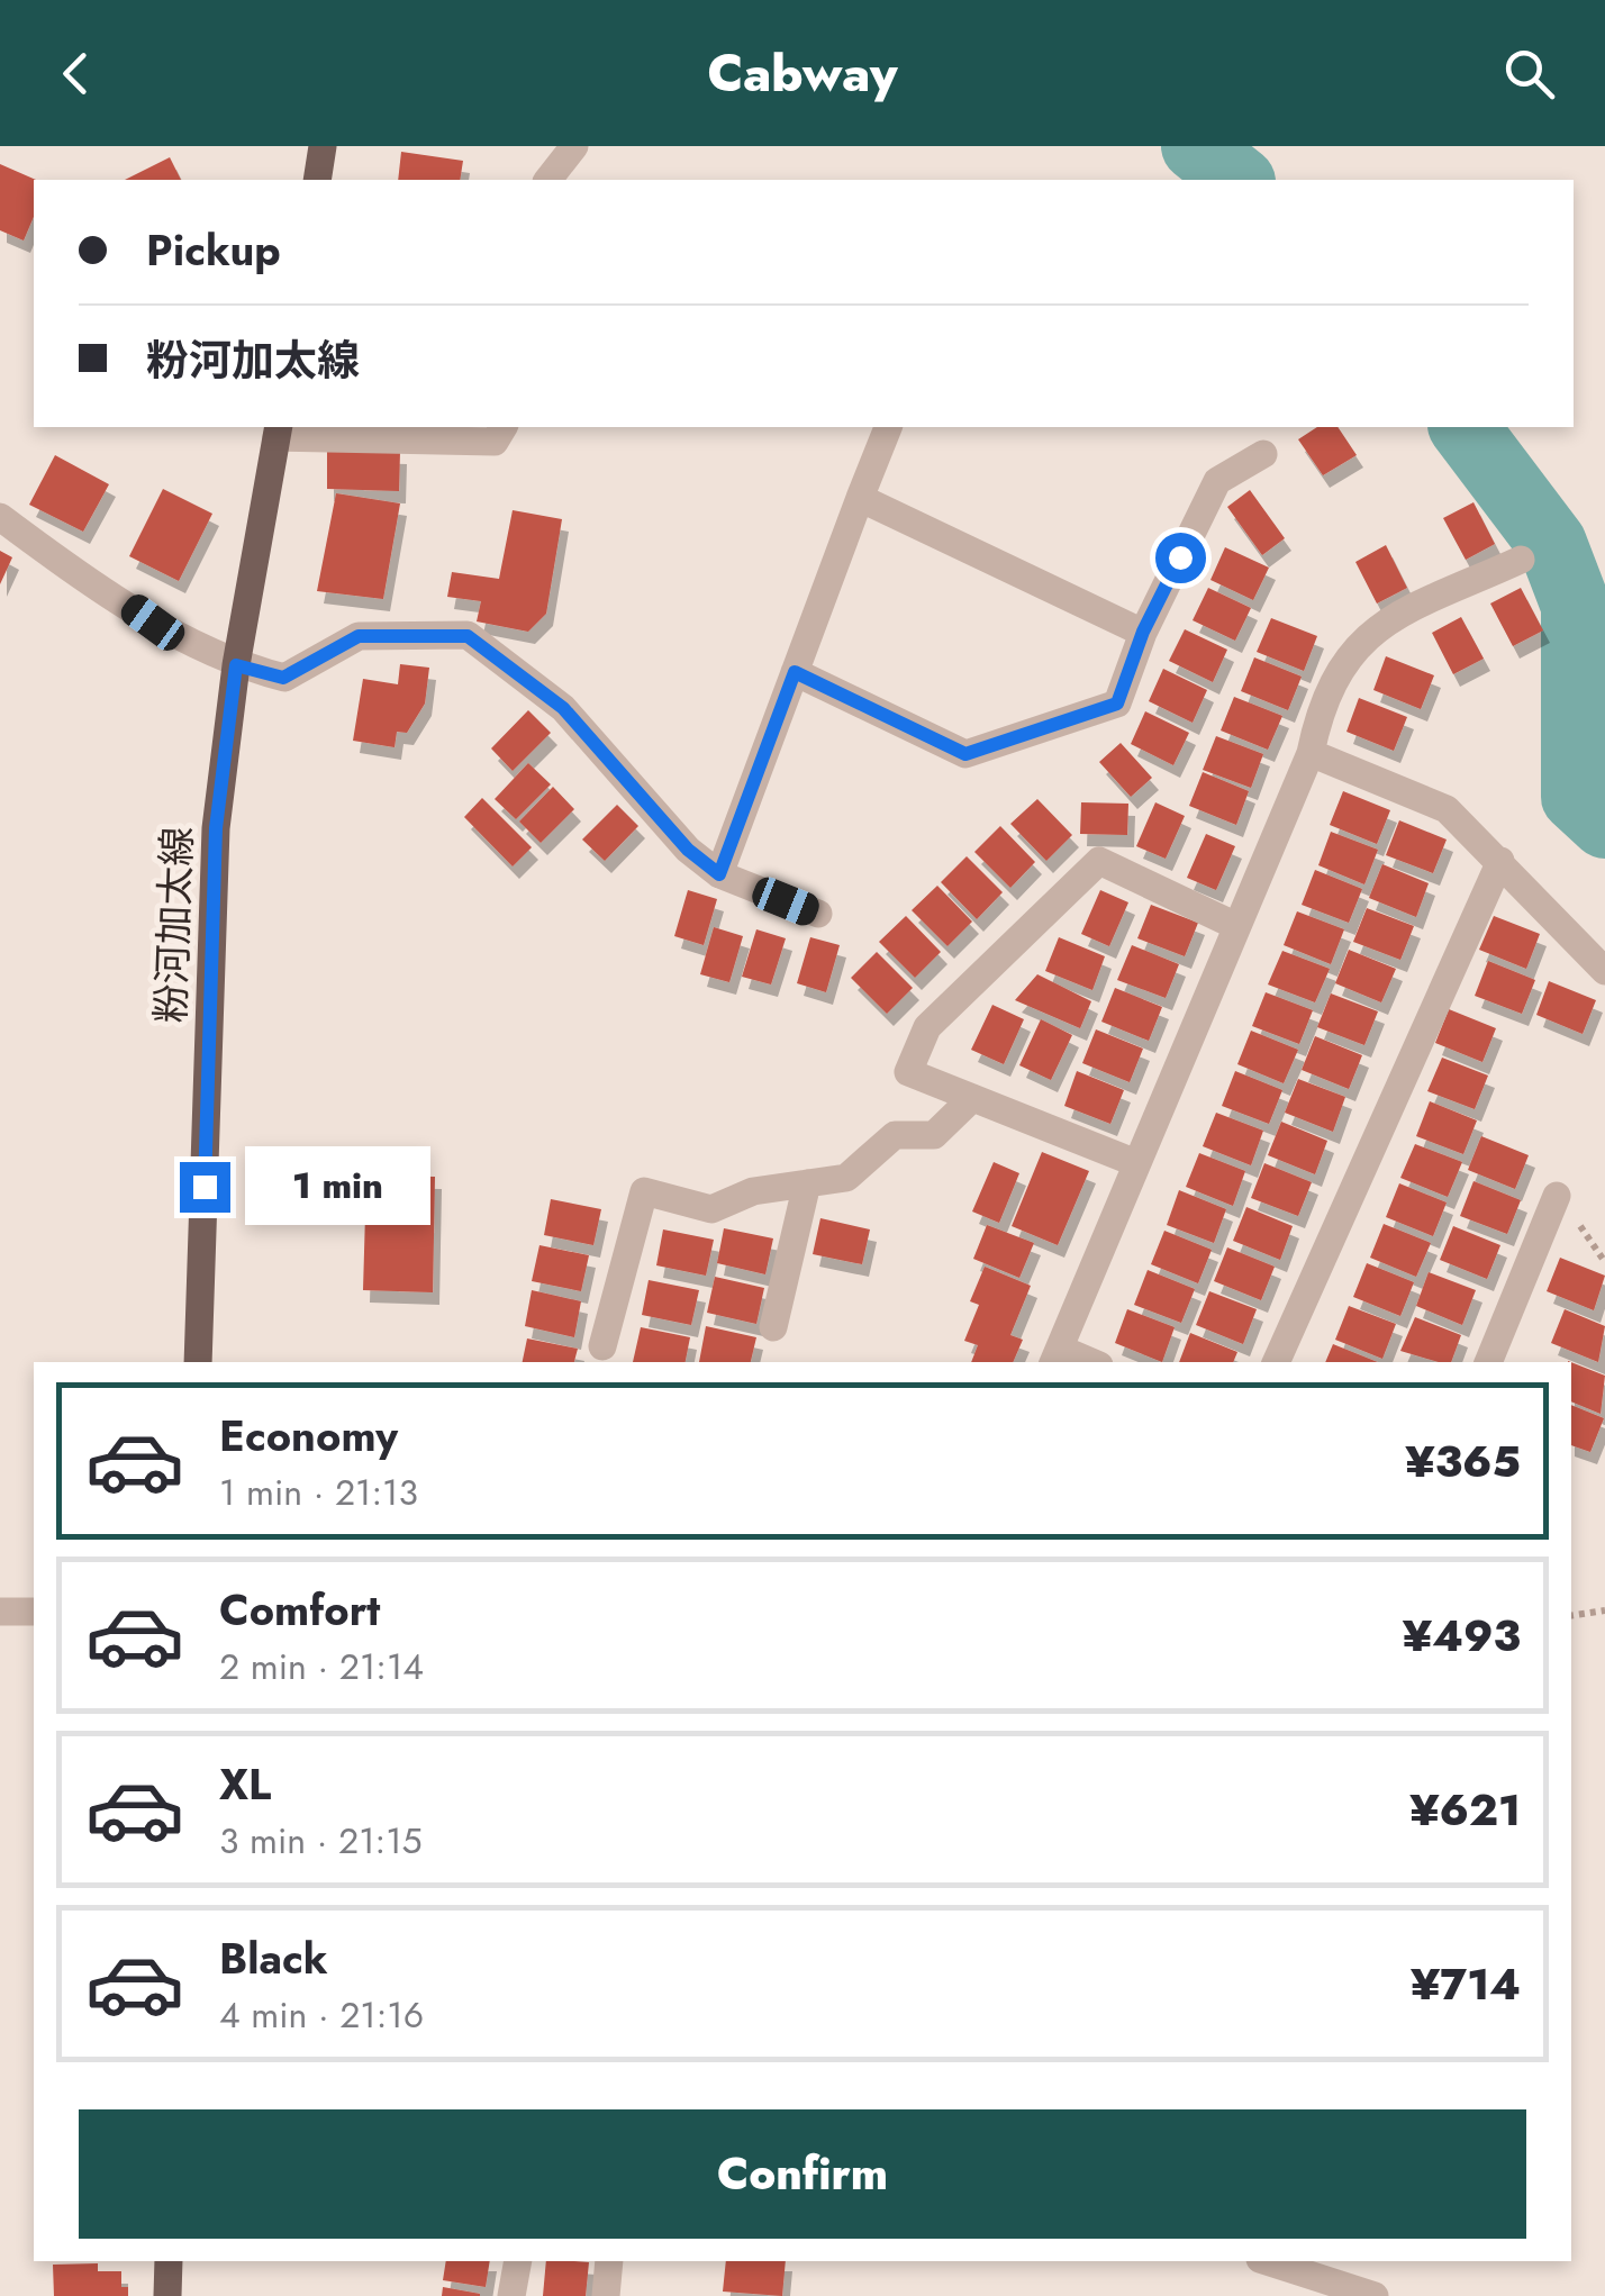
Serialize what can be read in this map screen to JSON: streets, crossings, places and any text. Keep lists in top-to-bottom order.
{
  "streets": {
    "main road": ["粉河加太線"]
  },
  "page": {
    "header": "Cabway",
    "banner": ["Pickup", "粉河加太線"],
    "bubble": "1 min",
    "list": [
      {
        "name": "Economy",
        "note": "1 min · 21:13",
        "value": "¥365"
      },
      {
        "name": "Comfort",
        "note": "2 min · 21:14",
        "value": "¥493"
      },
      {
        "name": "XL",
        "note": "3 min · 21:15",
        "value": "¥621"
      },
      {
        "name": "Black",
        "note": "4 min · 21:16",
        "value": "¥714"
      }
    ],
    "buttons": "Confirm"
  }
}
